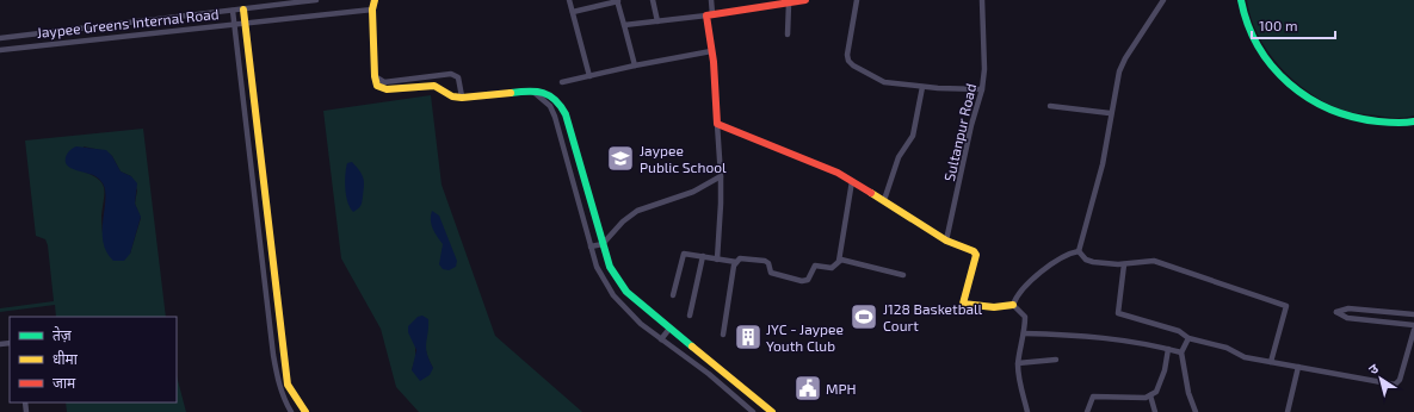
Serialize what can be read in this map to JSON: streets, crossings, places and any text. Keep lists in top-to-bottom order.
{
  "streets": {
    "street": ["Jaypee Greens Internal Road", "Sultanpur Road"]
  },
  "places": {
    "school or university": ["Jaypee Public School"],
    "sports": ["J128 Basketball Court"],
    "building": ["JYC - Jaypee Youth Club"],
    "public building": ["MPH"]
  },
  "legend": ["तेज़", "धीमा", "जाम"],
  "scale_bar": "100 m",
  "north": "top left"
}
